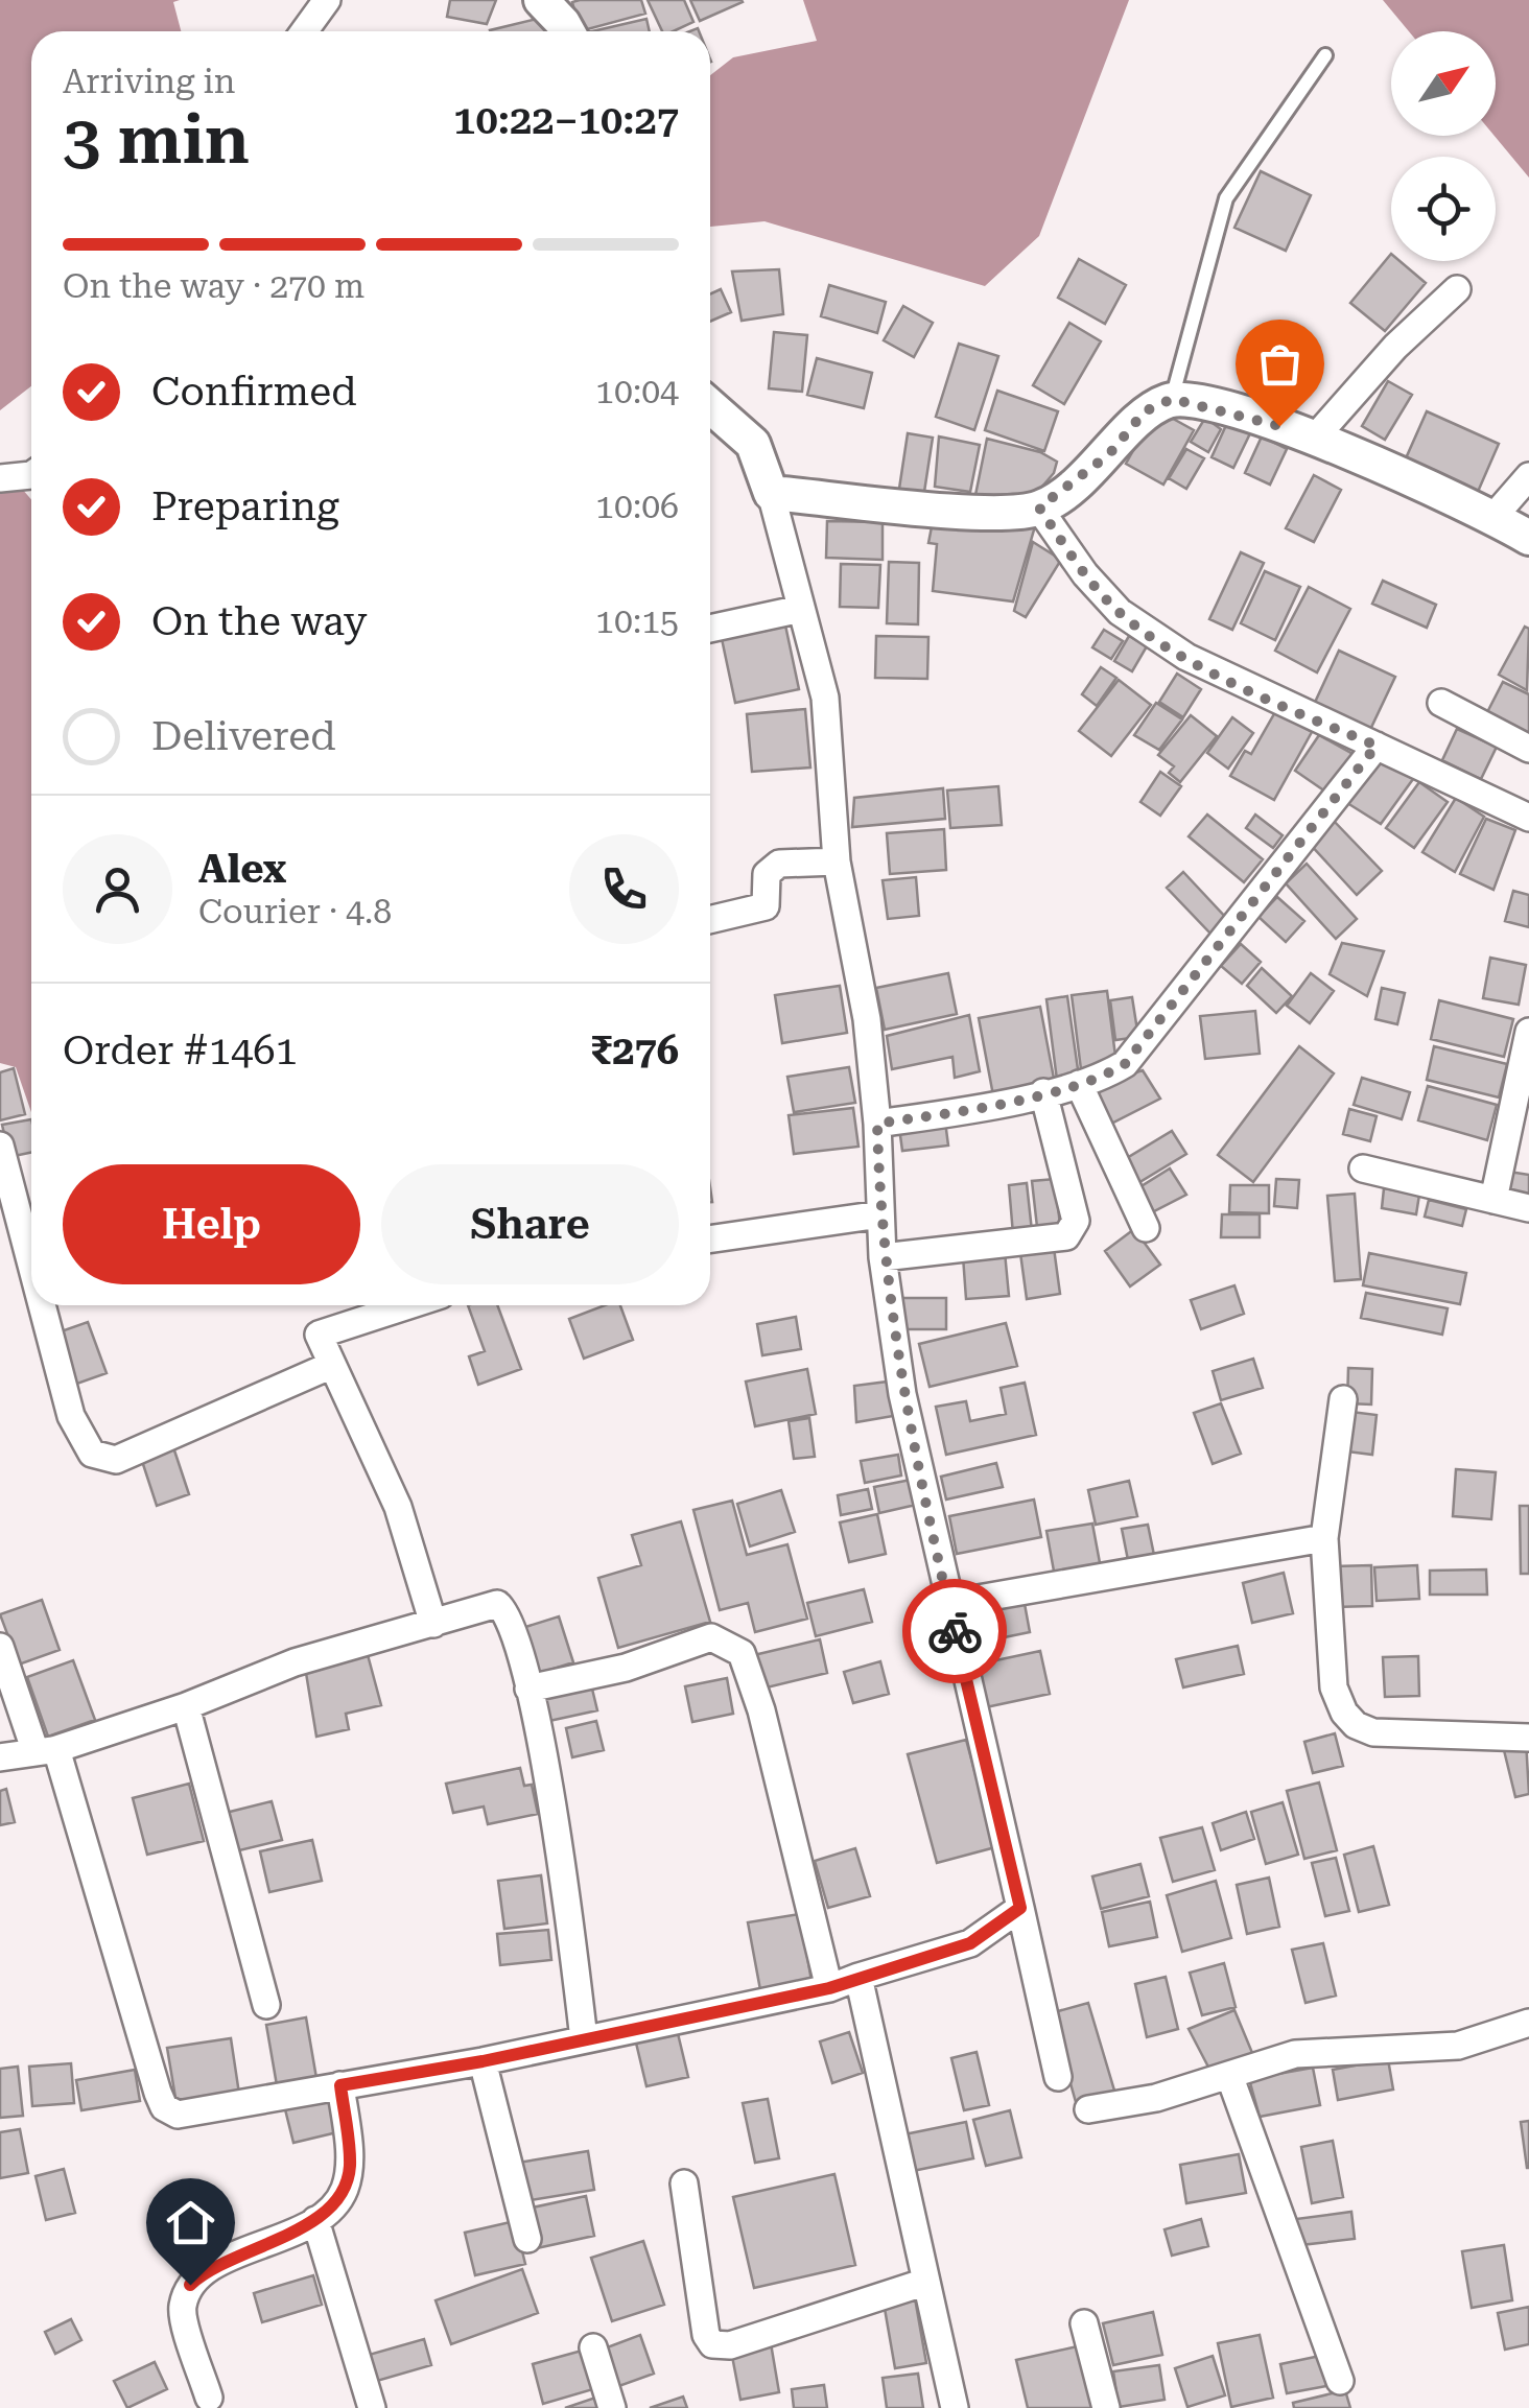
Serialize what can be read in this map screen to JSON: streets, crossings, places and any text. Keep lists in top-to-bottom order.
{
  "north": "top right",
  "page": {
    "heading": ["3 min", "Arriving in", "10:22–10:27"],
    "panel": [
      "Alex",
      "Courier · 4.8",
      "Order #1461",
      "₹276"
    ],
    "bar": "On the way · 270 m",
    "list": [
      ["Confirmed", "10:04"],
      ["Preparing", "10:06"],
      ["On the way", "10:15"],
      "Delivered"
    ],
    "buttons": ["Help", "Share"]
  }
}
